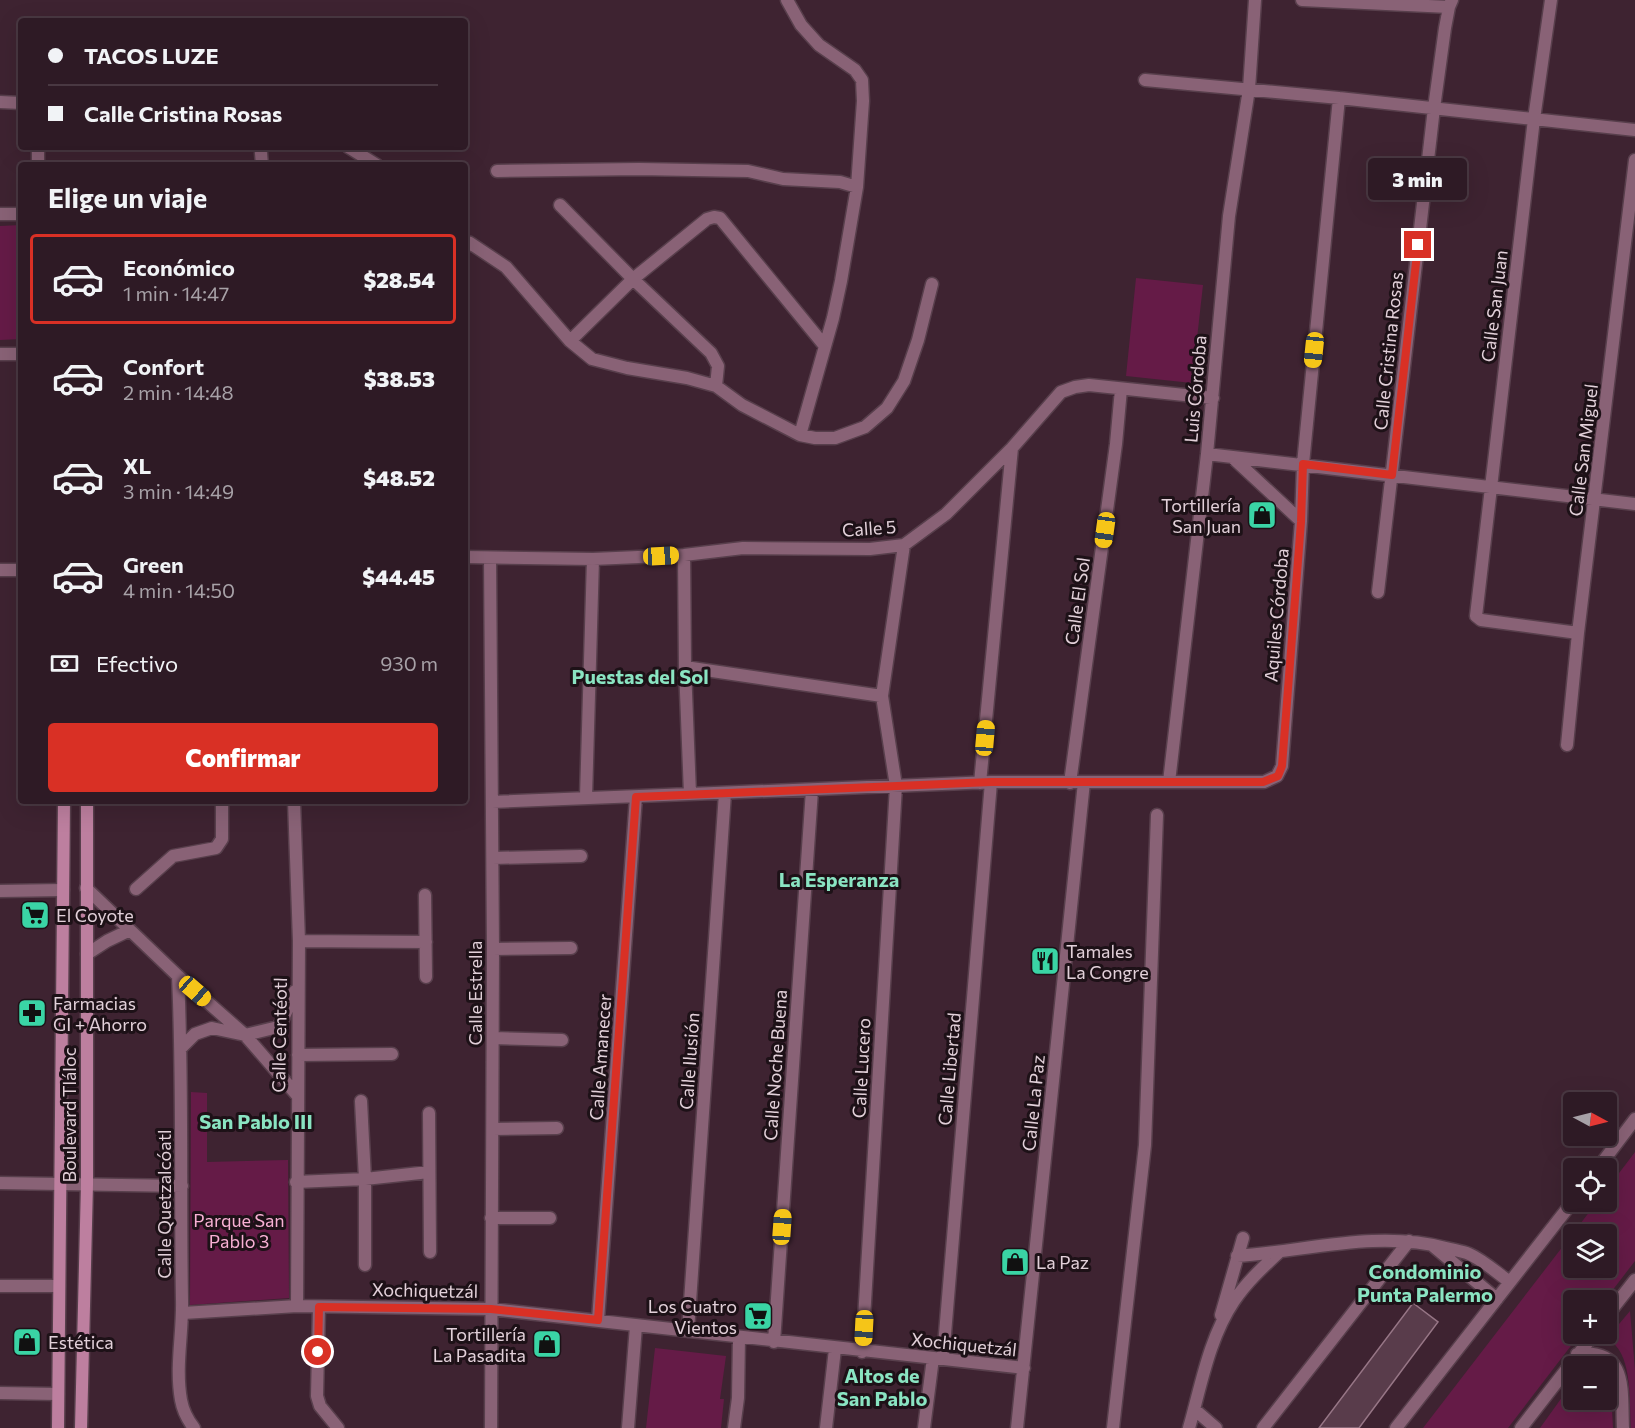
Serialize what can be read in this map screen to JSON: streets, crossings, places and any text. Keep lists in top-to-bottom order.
{
  "streets": {
    "street": [
      "Calle San Juan",
      "Calle Cristina Rosas",
      "Luis Córdoba",
      "Calle San Miguel",
      "Calle 5",
      "Calle El Sol",
      "Aquiles Córdoba",
      "Calle Estrella",
      "Calle Centéotl",
      "Calle Amanecer",
      "Calle Ilusión",
      "Calle Noche Buena",
      "Calle Lucero",
      "Calle Libertad",
      "Calle La Paz",
      "Boulevard Tláloc",
      "Calle Quetzalcóatl",
      "Xochiquetzál"
    ]
  },
  "crossings": [
    ["Calle San Juan", "Calle San Miguel"],
    ["Luis Córdoba", "Calle 5"],
    ["Luis Córdoba", "Aquiles Córdoba"],
    ["Calle 5", "Calle El Sol"],
    ["Calle 5", "Calle Estrella"],
    ["Calle 5", "Calle Lucero"],
    ["Calle 5", "Calle Libertad"],
    ["Calle Estrella", "Xochiquetzál"],
    ["Calle Centéotl", "Xochiquetzál"],
    ["Calle Amanecer", "Xochiquetzál"],
    ["Calle Ilusión", "Xochiquetzál"],
    ["Calle Noche Buena", "Xochiquetzál"],
    ["Calle Lucero", "Xochiquetzál"],
    ["Calle Libertad", "Xochiquetzál"],
    ["Calle La Paz", "Xochiquetzál"],
    ["Calle Quetzalcóatl", "Xochiquetzál"]
  ],
  "districts": [
    "Puestas del Sol",
    "La Esperanza",
    "San Pablo III",
    "Condominio Punta Palermo",
    "Altos de San Pablo"
  ],
  "parks": ["Parque San Pablo 3"],
  "places": {
    "shop": [
      "Tortillería San Juan",
      "La Paz",
      "Estética",
      "Tortillería La Pasadita"
    ],
    "supermarket": ["El Coyote", "Los Cuatro Vientos"],
    "restaurant": ["Tamales La Congre"],
    "pharmacy": ["Farmacias GI + Ahorro"]
  },
  "north": "right",
  "page": {
    "banner": ["TACOS LUZE", "Calle Cristina Rosas"],
    "bubble": "3 min",
    "heading": "Elige un viaje",
    "list": [
      {
        "name": "Económico",
        "note": "1 min · 14:47",
        "value": "$28.54"
      },
      {
        "name": "Confort",
        "note": "2 min · 14:48",
        "value": "$38.53"
      },
      {
        "name": "XL",
        "note": "3 min · 14:49",
        "value": "$48.52"
      },
      {
        "name": "Green",
        "note": "4 min · 14:50",
        "value": "$44.45"
      }
    ],
    "pay": ["Efectivo", "930 m"],
    "buttons": "Confirmar",
    "map_buttons": ["+", "−"]
  }
}
